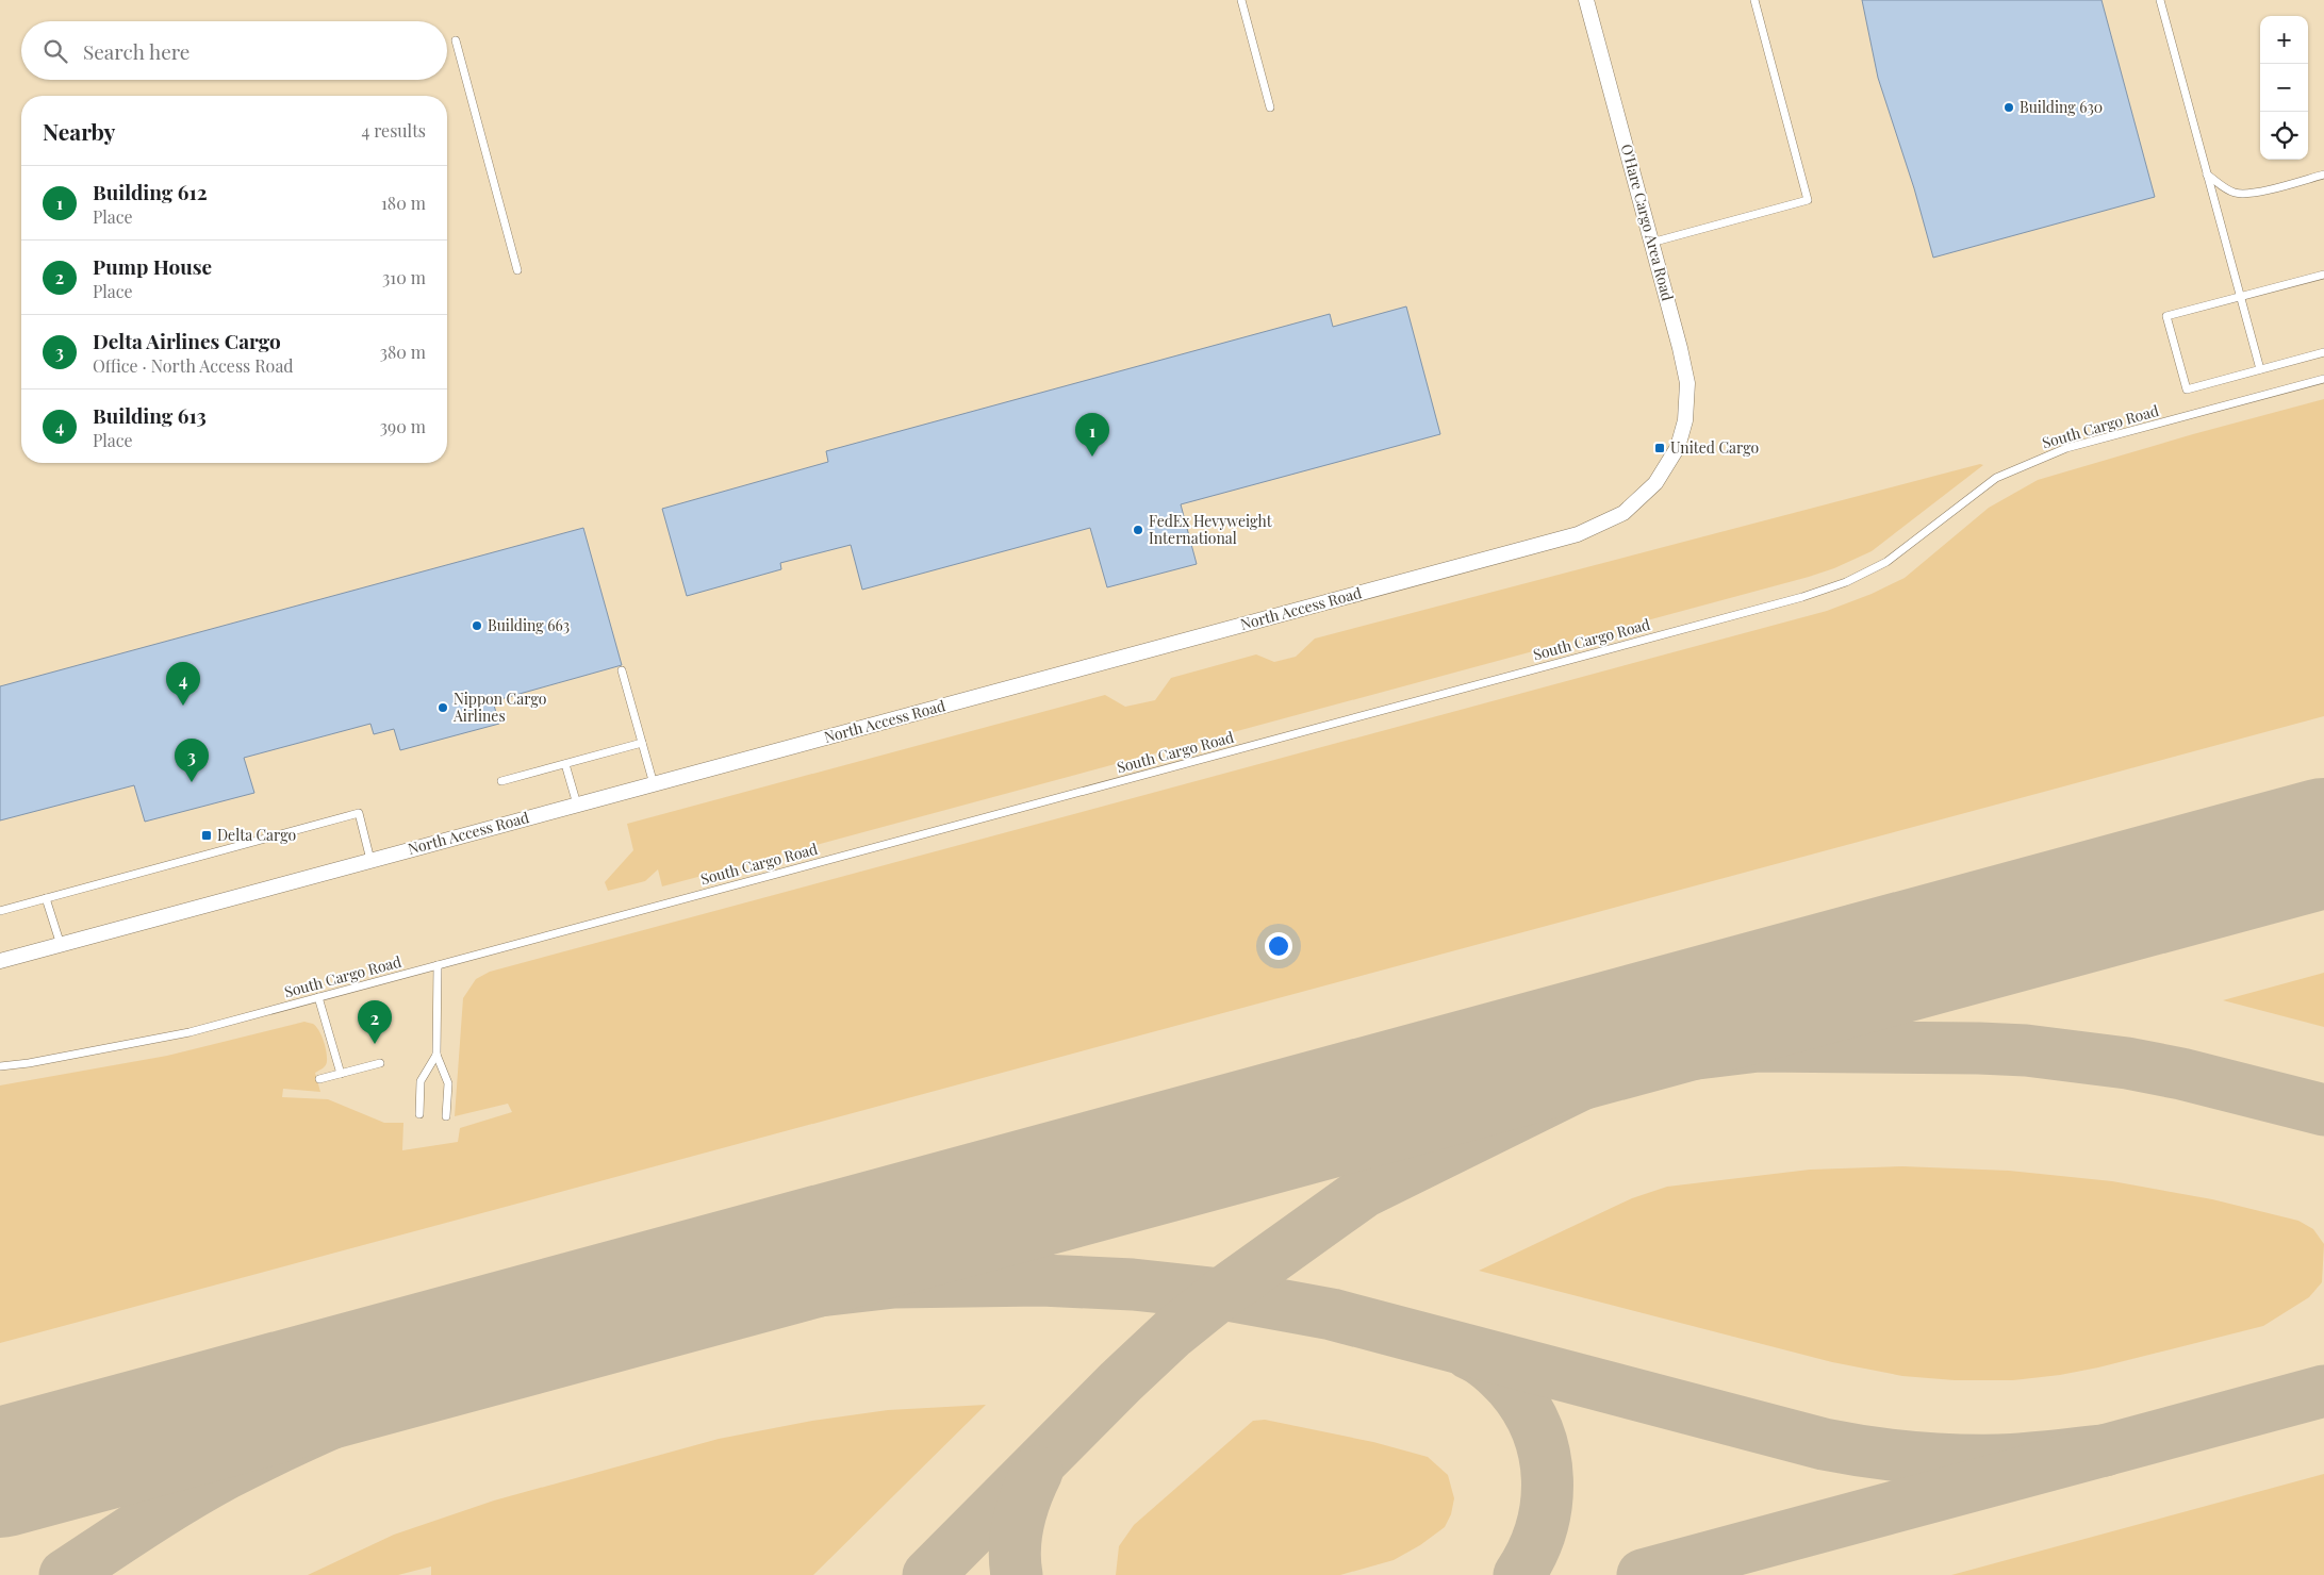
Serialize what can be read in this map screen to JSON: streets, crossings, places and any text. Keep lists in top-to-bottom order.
{
  "streets": {
    "street": ["O'Hare Cargo Area Road", "North Access Road"],
    "lane": ["South Cargo Road"]
  },
  "crossings": [
    ["O'Hare Cargo Area Road", "North Access Road"]
  ],
  "places": {
    "other": [
      "Building 630",
      "FedEx Hevyweight International",
      "Building 663",
      "Nippon Cargo Airlines"
    ],
    "transit": ["United Cargo", "Delta Cargo"]
  },
  "page": {
    "map_buttons": ["+", "−"],
    "search": "Search here",
    "heading": ["Nearby", "4 results"],
    "list": [
      {
        "mark": "1",
        "name": "Building 612",
        "note": "Place",
        "value": "180 m"
      },
      {
        "mark": "2",
        "name": "Pump House",
        "note": "Place",
        "value": "310 m"
      },
      {
        "mark": "3",
        "name": "Delta Airlines Cargo",
        "note": "Office · North Access Road",
        "value": "380 m"
      },
      {
        "mark": "4",
        "name": "Building 613",
        "note": "Place",
        "value": "390 m"
      }
    ],
    "pins": [
      "1",
      "4",
      "3",
      "2"
    ]
  }
}
